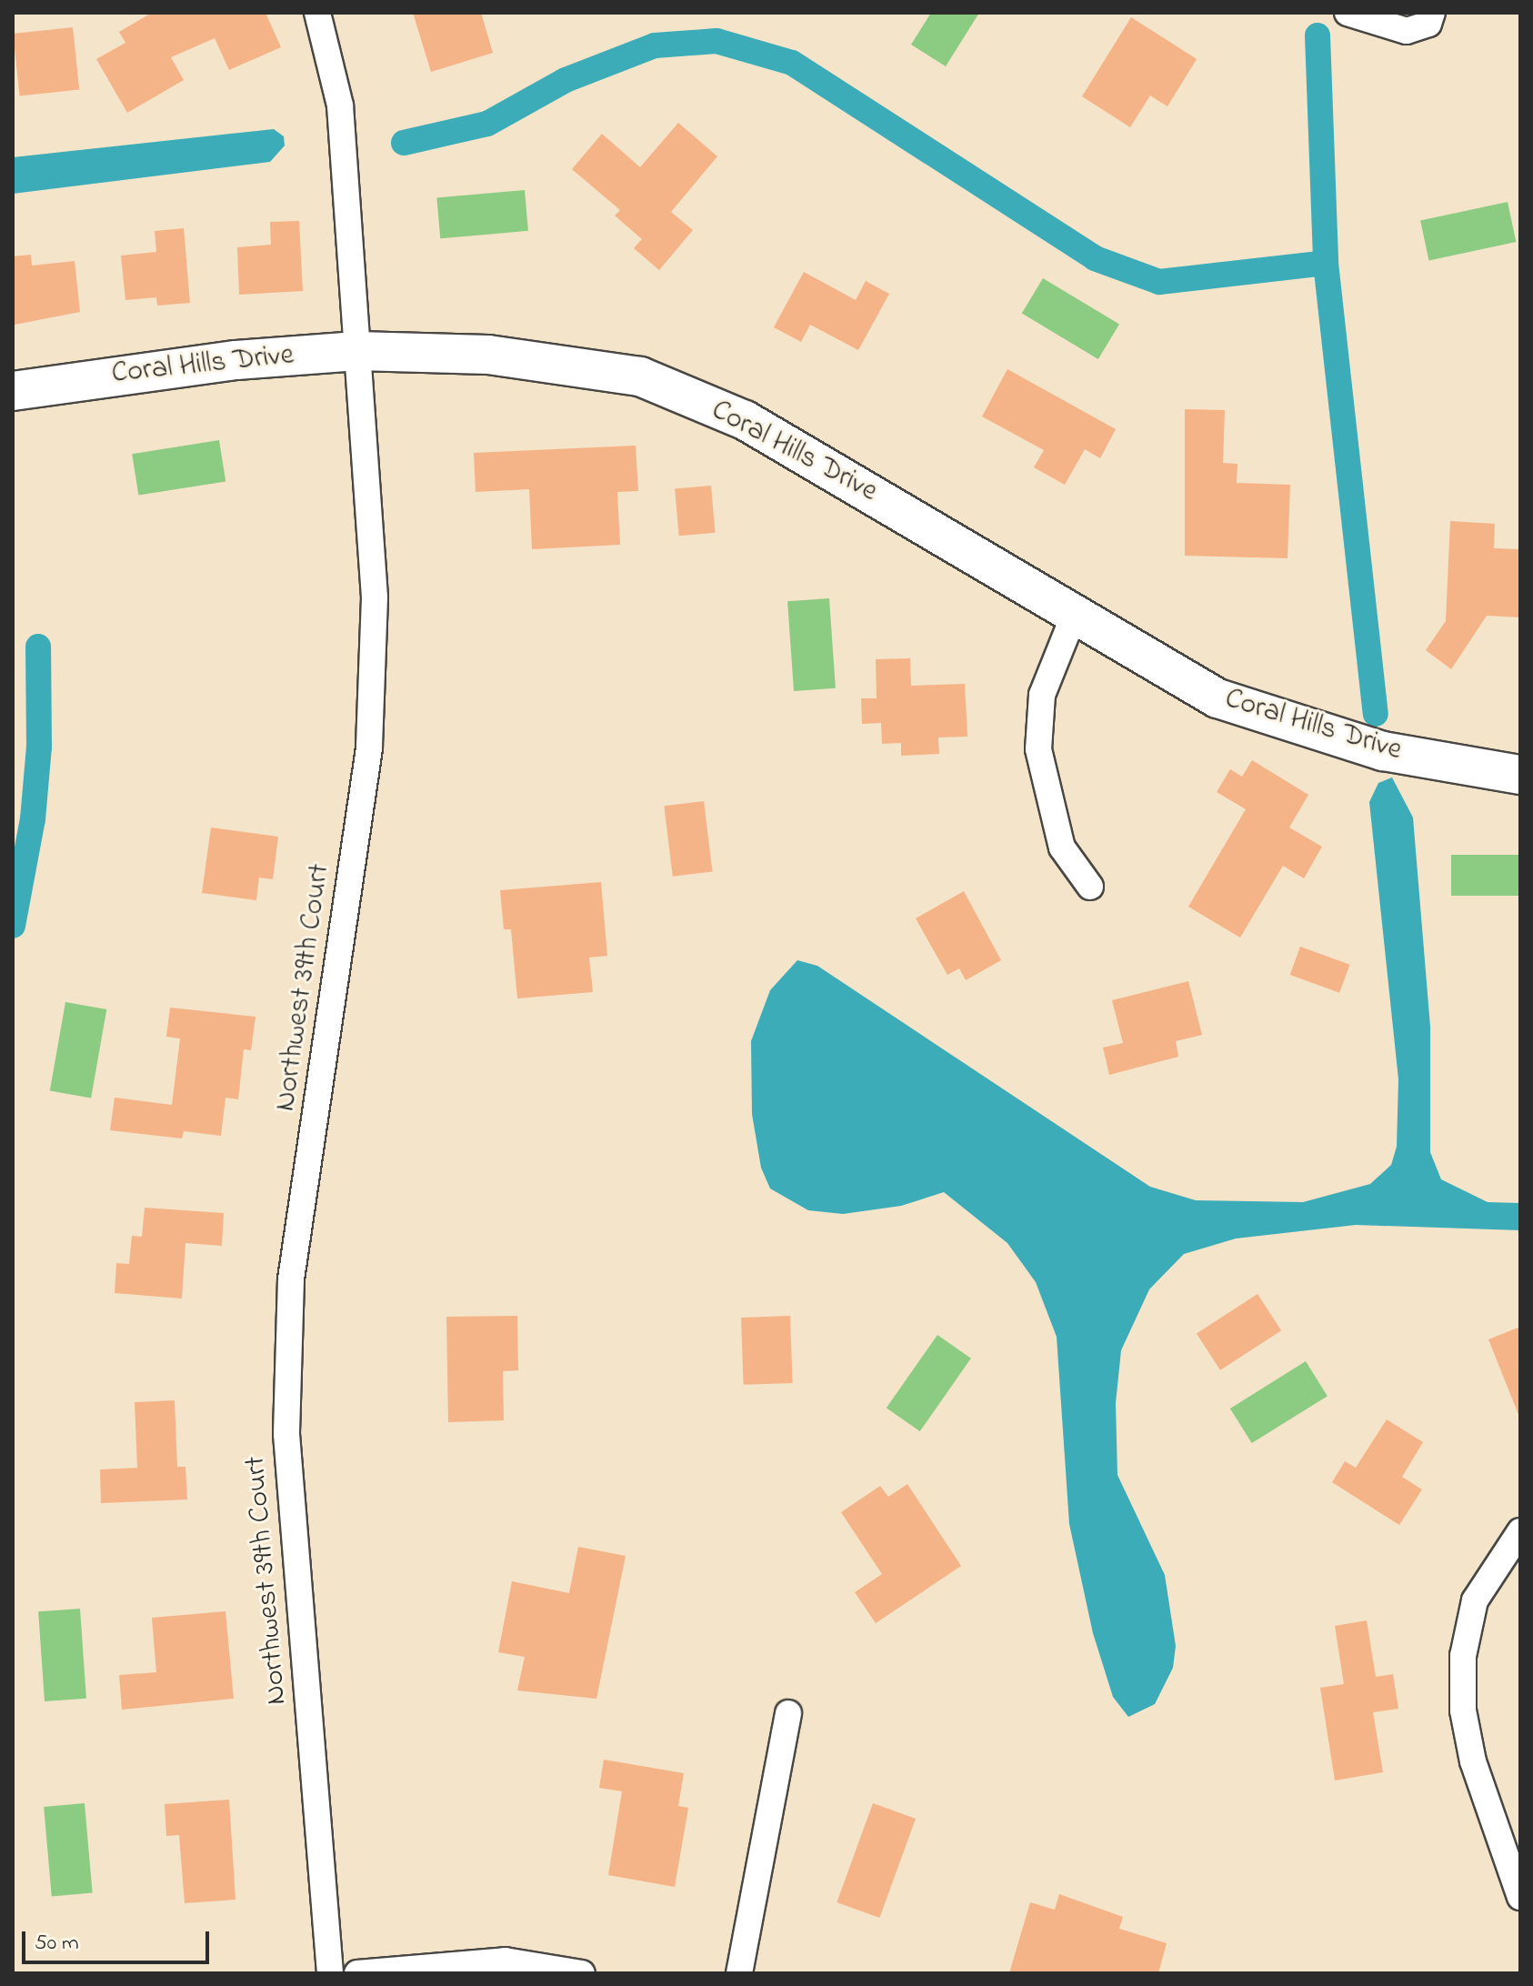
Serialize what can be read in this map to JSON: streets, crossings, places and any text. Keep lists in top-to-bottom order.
{
  "streets": {
    "street": ["Coral Hills Drive", "Northwest 39th Court"]
  },
  "crossings": [
    ["Coral Hills Drive", "Northwest 39th Court"]
  ],
  "scale_bar": "50 m"
}
